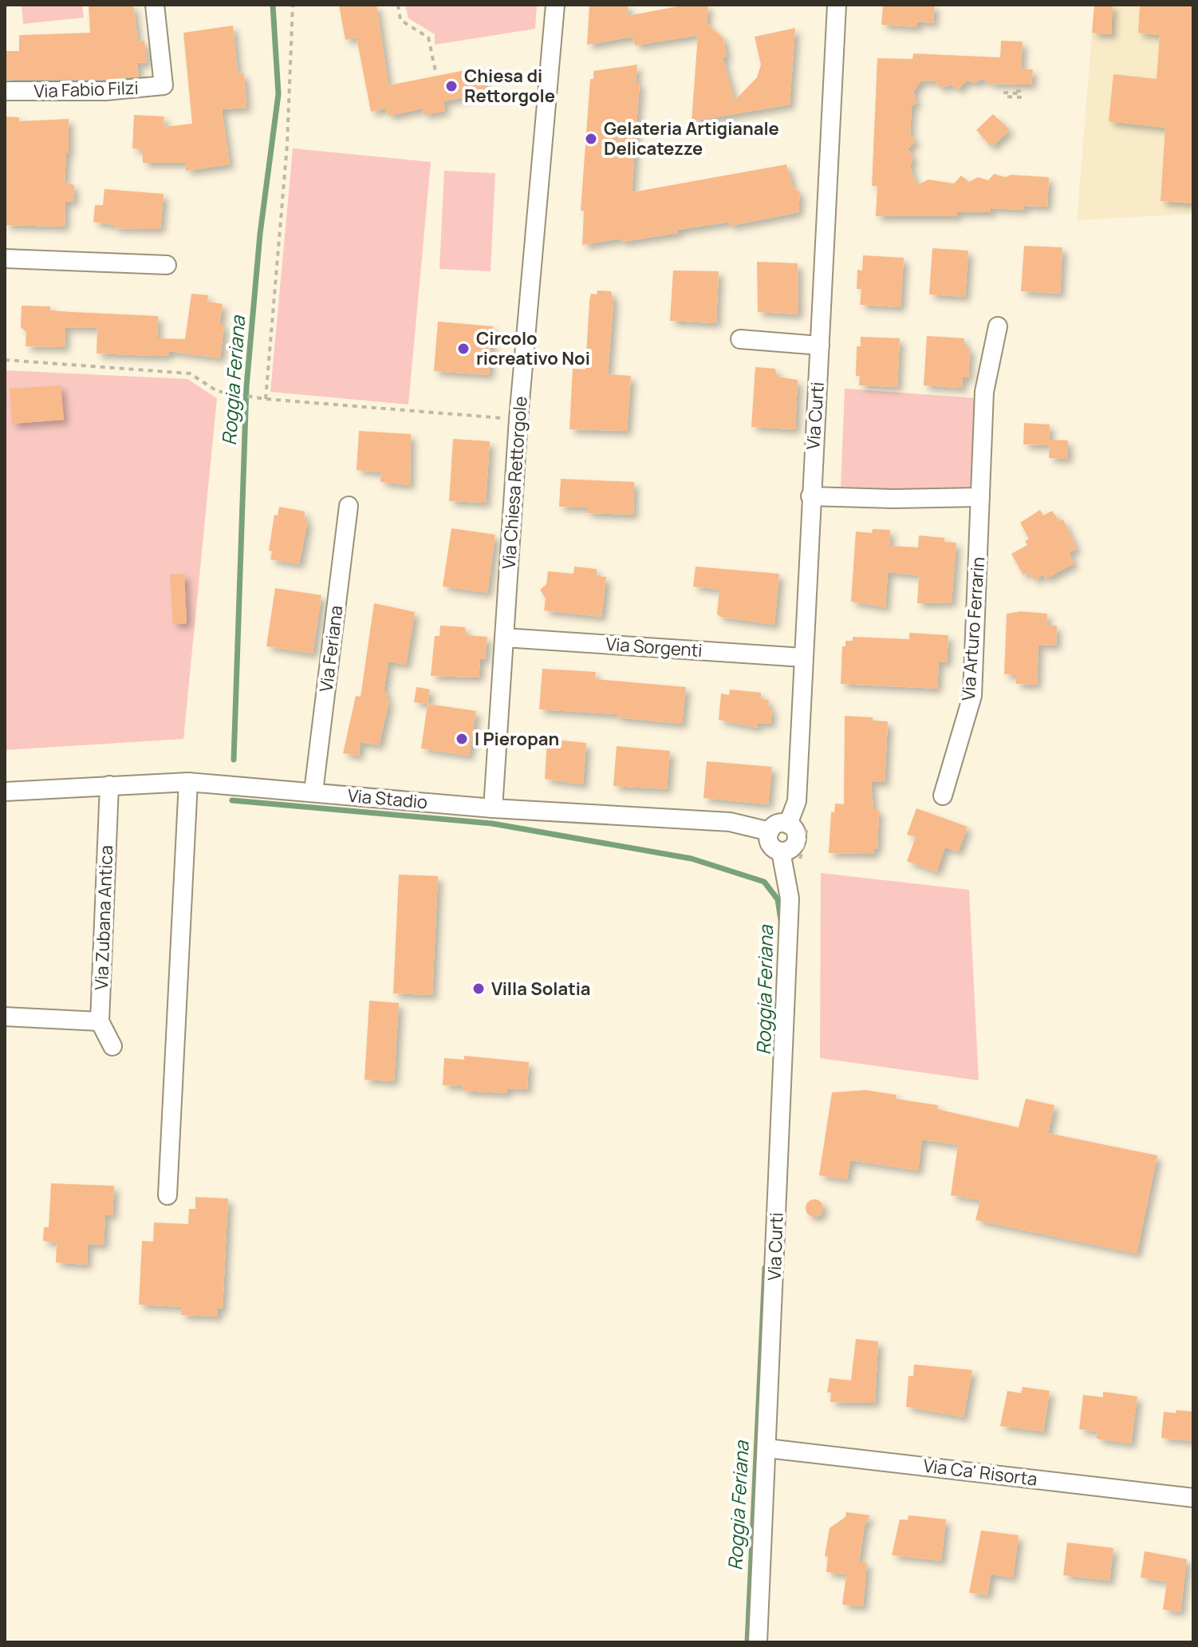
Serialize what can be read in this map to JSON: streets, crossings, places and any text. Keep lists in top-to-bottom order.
{
  "streets": {
    "street": [
      "Via Fabio Filzi",
      "Via Curti",
      "Via Chiesa Rettorgole",
      "Via Arturo Ferrarin",
      "Via Sorgenti",
      "Via Feriana",
      "Via Stadio",
      "Via Zubana Antica",
      "Via Ca' Risorta"
    ]
  },
  "crossings": [
    ["Via Curti", "Via Sorgenti"],
    ["Via Curti", "Via Stadio"],
    ["Via Curti", "Via Ca' Risorta"],
    ["Via Chiesa Rettorgole", "Via Sorgenti"],
    ["Via Chiesa Rettorgole", "Via Stadio"],
    ["Via Feriana", "Via Stadio"],
    ["Via Stadio", "Via Zubana Antica"]
  ],
  "water": ["Roggia Feriana"],
  "places": [
    "Chiesa di Rettorgole",
    "Gelateria Artigianale Delicatezze",
    "Circolo ricreativo Noi",
    "I Pieropan",
    "Villa Solatia"
  ]
}
